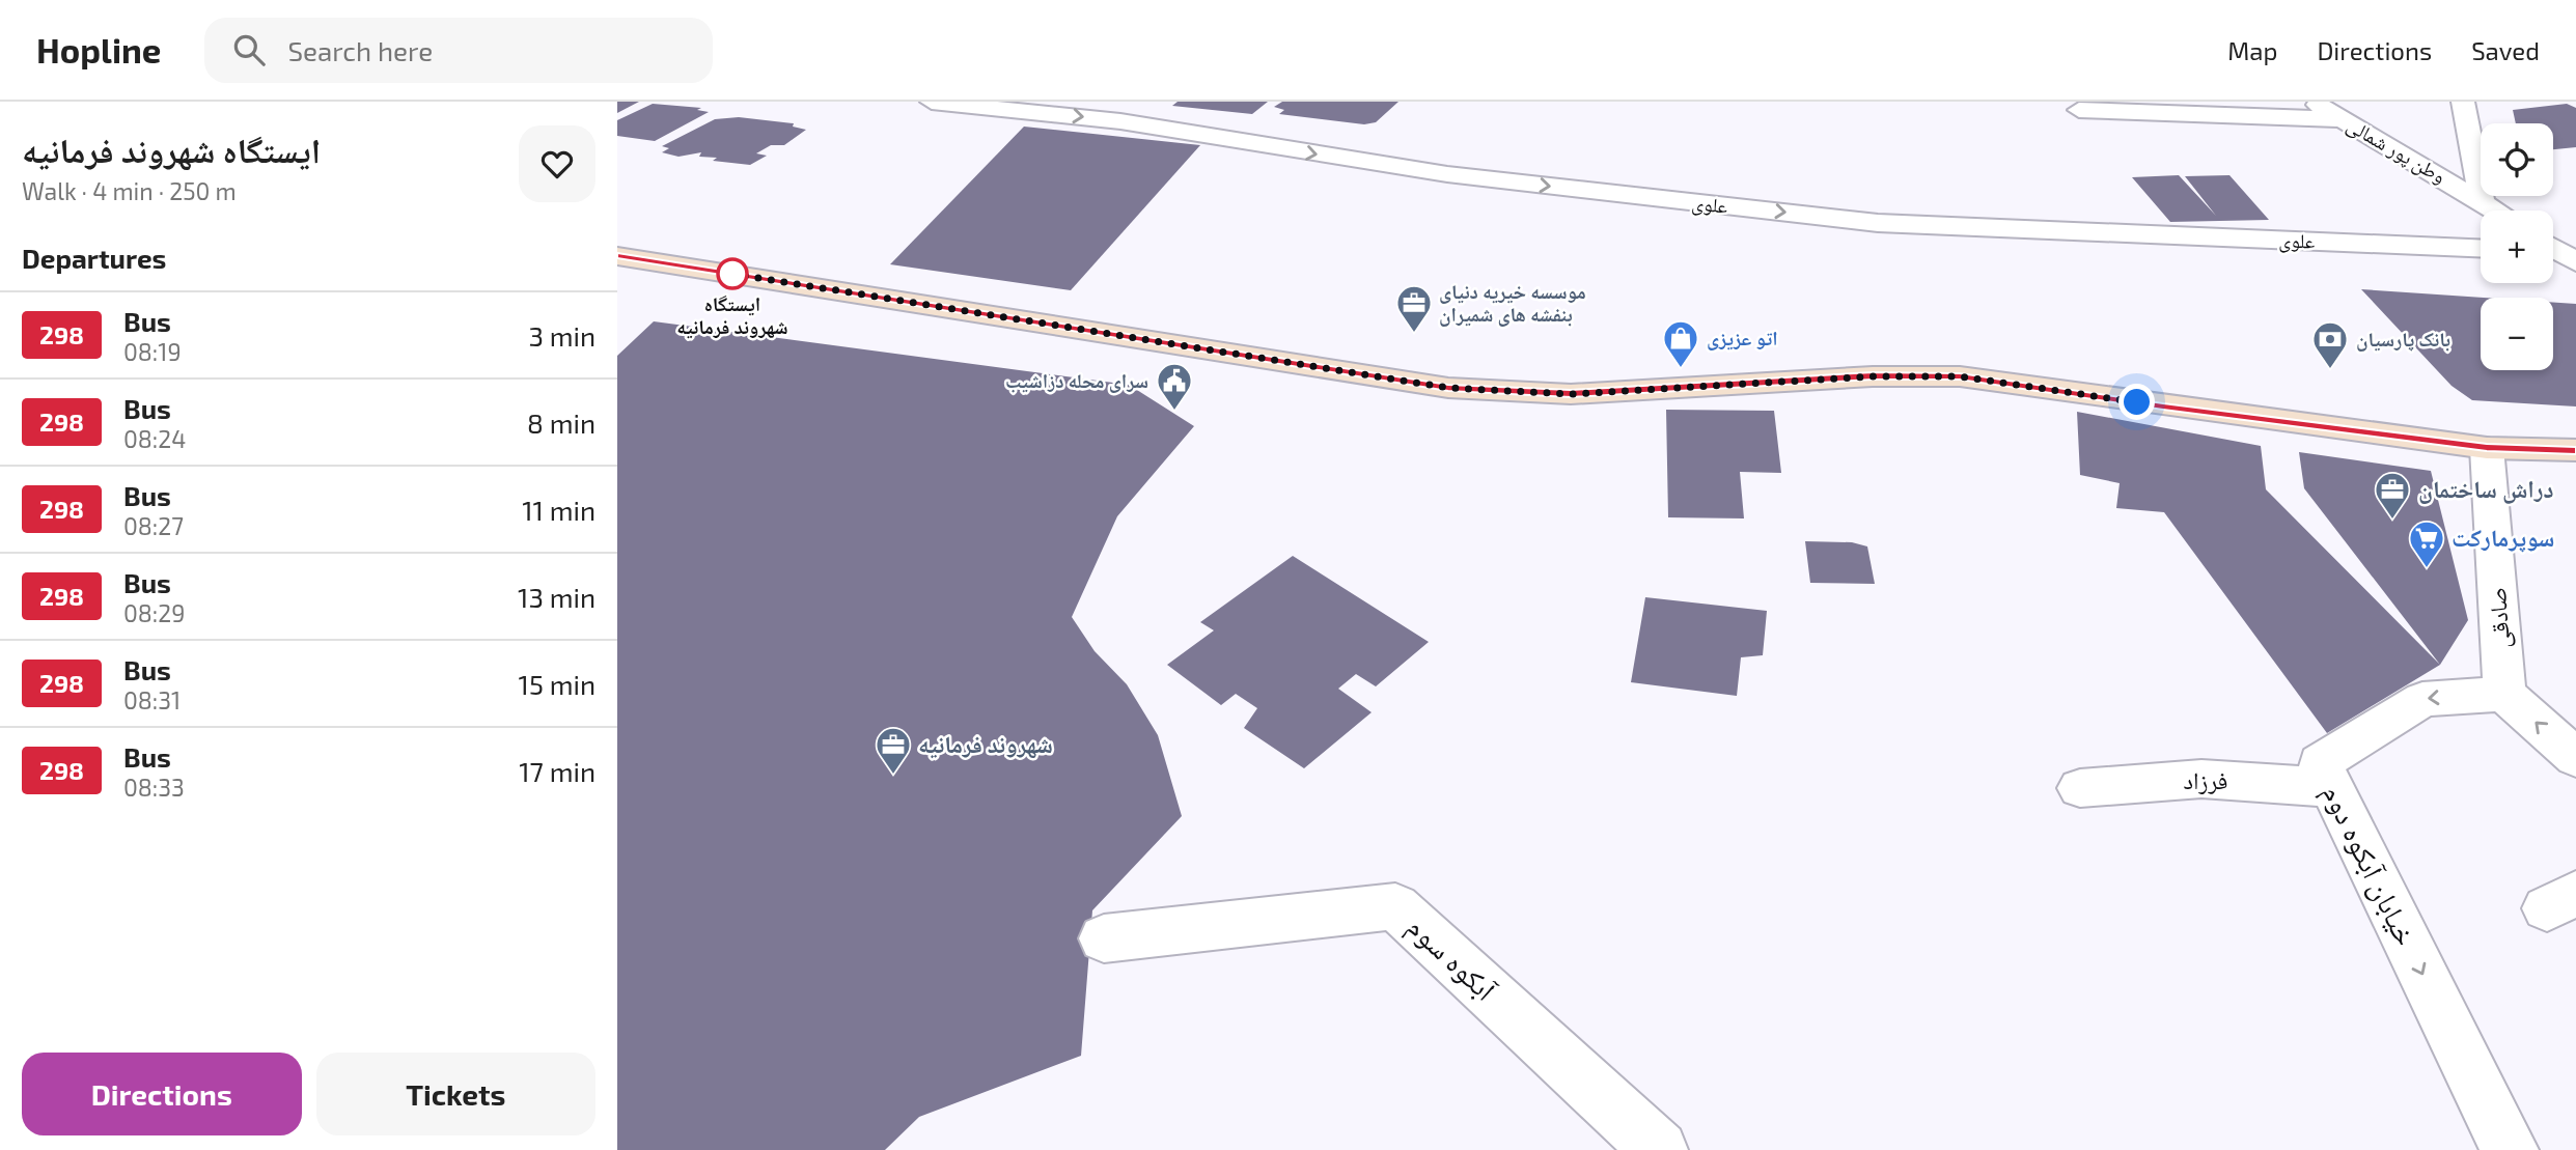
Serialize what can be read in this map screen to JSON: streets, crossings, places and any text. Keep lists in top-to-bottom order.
{
  "streets": {
    "street": [
      "وطن پور شمالی",
      "علوی",
      "صادقی",
      "فرزاد",
      "خیابان آبکوه دوم",
      "آبکوه سوم"
    ]
  },
  "crossings": [
    ["صادقی", "خیابان آبکوه دوم"],
    ["فرزاد", "خیابان آبکوه دوم"]
  ],
  "one_way": ["علوی"],
  "places": {
    "other": ["ایستگاه شهروند فرمانیه"],
    "office": ["موسسه خیریه دنیای بنفشه های شمیران", "دراش ساختمان", "شهروند فرمانیه"],
    "shop": ["اتو عزیزی"],
    "bank": ["بانک پارسیان"],
    "public building": ["سرای محله دزاشیب"],
    "supermarket": ["سوپرمارکت"]
  },
  "lines": ["bus line 298"],
  "page": {
    "header": "Hopline",
    "search": "Search here",
    "nav": ["Map", "Directions", "Saved"],
    "heading": [
      ["ایستگاه شهروند فرمانیه", "Walk · 4 min · 250 m"],
      "Departures"
    ],
    "map_buttons": ["+", "−"],
    "list": [
      {
        "mark": "298",
        "name": "Bus",
        "note": "08:19",
        "value": "3 min"
      },
      {
        "mark": "298",
        "name": "Bus",
        "note": "08:24",
        "value": "8 min"
      },
      {
        "mark": "298",
        "name": "Bus",
        "note": "08:27",
        "value": "11 min"
      },
      {
        "mark": "298",
        "name": "Bus",
        "note": "08:29",
        "value": "13 min"
      },
      {
        "mark": "298",
        "name": "Bus",
        "note": "08:31",
        "value": "15 min"
      },
      {
        "mark": "298",
        "name": "Bus",
        "note": "08:33",
        "value": "17 min"
      }
    ],
    "buttons": ["Directions", "Tickets"]
  }
}
